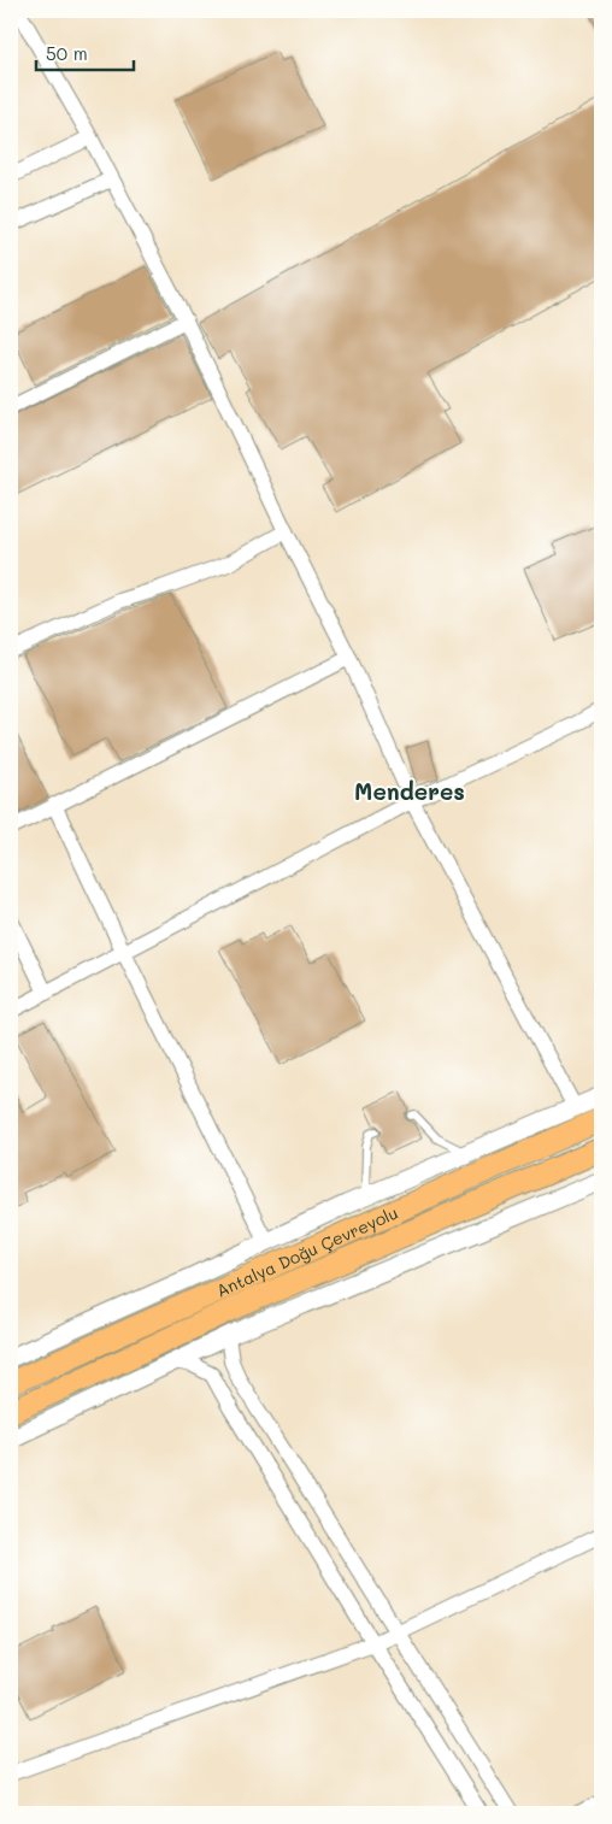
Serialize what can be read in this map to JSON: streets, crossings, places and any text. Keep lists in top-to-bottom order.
{
  "streets": {
    "main road": ["Antalya Doğu Çevreyolu"]
  },
  "districts": ["Menderes"],
  "scale_bar": "50 m"
}
